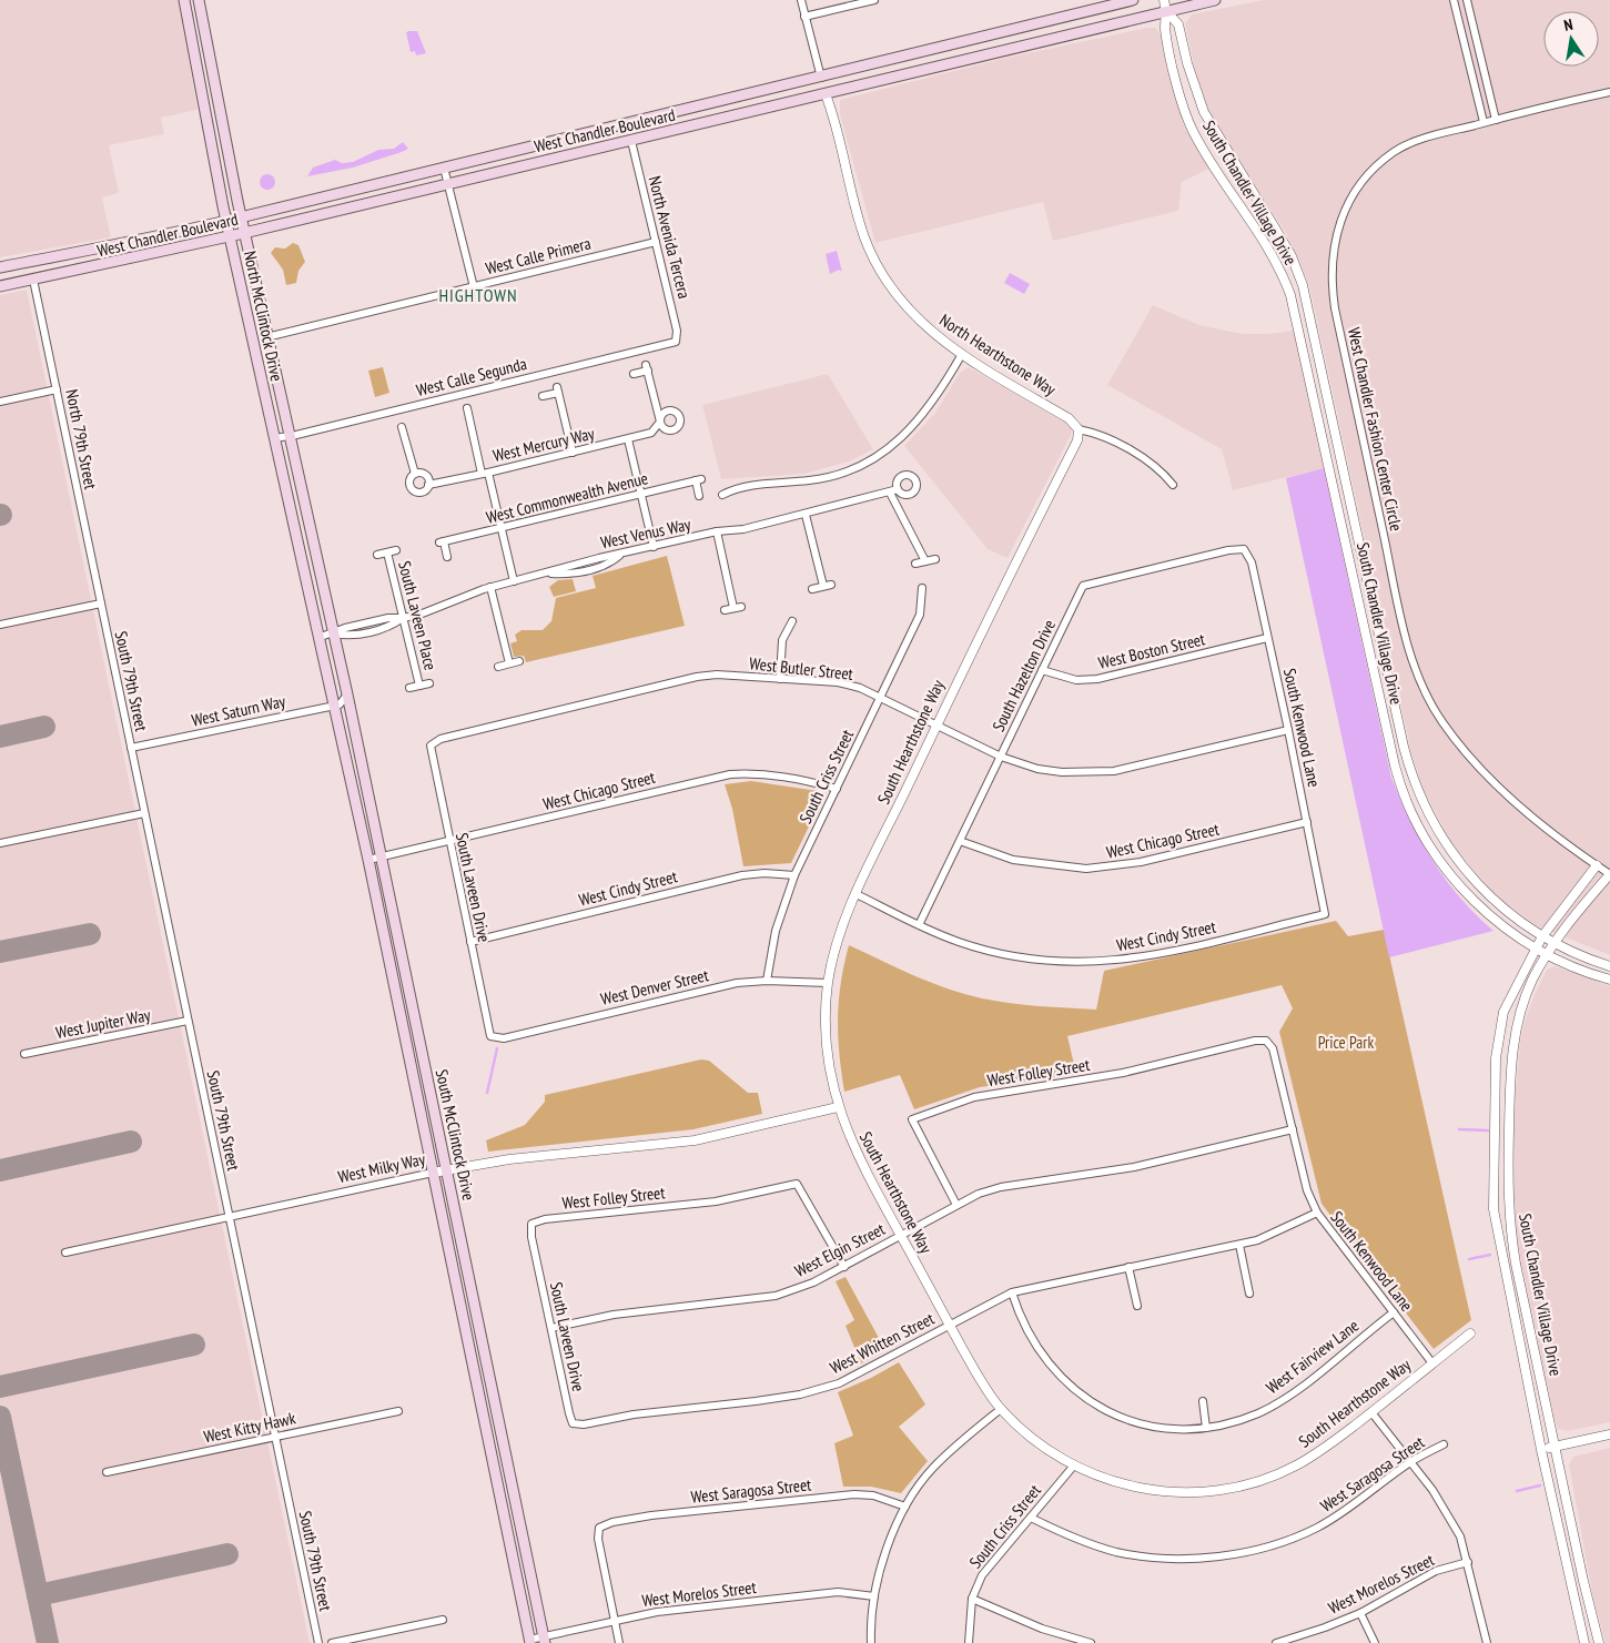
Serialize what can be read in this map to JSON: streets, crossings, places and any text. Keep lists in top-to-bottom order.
{
  "streets": {
    "main road": ["West Chandler Boulevard", "North McClintock Drive", "South McClintock Drive"],
    "street": [
      "South Chandler Village Drive",
      "North Avenida Tercera",
      "West Calle Primera",
      "North Hearthstone Way",
      "West Calle Segunda",
      "West Chandler Fashion Center Circle",
      "North 79th Street",
      "West Mercury Way",
      "West Commonwealth Avenue",
      "West Venus Way",
      "South Laveen Place",
      "West Boston Street",
      "West Butler Street",
      "South Hazelton Drive",
      "South 79th Street",
      "West Saturn Way",
      "South Kenwood Lane",
      "South Hearthstone Way",
      "South Criss Street",
      "West Chicago Street",
      "South Laveen Drive",
      "West Cindy Street",
      "West Denver Street",
      "West Jupiter Way",
      "West Folley Street",
      "West Milky Way",
      "West Elgin Street",
      "West Whitten Street",
      "West Fairview Lane",
      "West Kitty Hawk",
      "West Saragosa Street",
      "West Morelos Street"
    ]
  },
  "crossings": [
    ["West Chandler Boulevard", "South Chandler Village Drive"],
    ["West Chandler Boulevard", "North Avenida Tercera"],
    ["West Chandler Boulevard", "North McClintock Drive"],
    ["West Chandler Boulevard", "North Hearthstone Way"],
    ["West Chandler Boulevard", "North 79th Street"],
    ["South Chandler Village Drive", "West Chandler Fashion Center Circle"],
    ["North Avenida Tercera", "West Calle Primera"],
    ["North Avenida Tercera", "West Calle Segunda"],
    ["West Calle Primera", "North McClintock Drive"],
    ["North McClintock Drive", "West Calle Segunda"],
    ["North McClintock Drive", "South McClintock Drive"],
    ["North Hearthstone Way", "South Hearthstone Way"],
    ["North 79th Street", "South 79th Street"],
    ["West Boston Street", "South Hazelton Drive"],
    ["West Boston Street", "South Kenwood Lane"],
    ["West Butler Street", "South Hazelton Drive"],
    ["West Butler Street", "South Kenwood Lane"],
    ["West Butler Street", "South Hearthstone Way"],
    ["West Butler Street", "South Criss Street"],
    ["West Butler Street", "South Laveen Drive"],
    ["South Hazelton Drive", "South Kenwood Lane"],
    ["South Hazelton Drive", "West Chicago Street"],
    ["South Hazelton Drive", "West Cindy Street"],
    ["South 79th Street", "West Saturn Way"],
    ["South 79th Street", "West Jupiter Way"],
    ["South 79th Street", "West Milky Way"],
    ["South 79th Street", "West Kitty Hawk"],
    ["West Saturn Way", "South McClintock Drive"],
    ["South Kenwood Lane", "South Hearthstone Way"],
    ["South Kenwood Lane", "West Chicago Street"],
    ["South Kenwood Lane", "West Cindy Street"],
    ["South Kenwood Lane", "West Folley Street"],
    ["South Kenwood Lane", "West Elgin Street"],
    ["South Kenwood Lane", "West Whitten Street"],
    ["South Kenwood Lane", "West Fairview Lane"],
    ["South Hearthstone Way", "South Criss Street"],
    ["South Hearthstone Way", "West Cindy Street"],
    ["South Hearthstone Way", "West Denver Street"],
    ["South Hearthstone Way", "West Milky Way"],
    ["South Hearthstone Way", "West Elgin Street"],
    ["South Hearthstone Way", "West Whitten Street"],
    ["South Criss Street", "West Chicago Street"],
    ["South Criss Street", "West Cindy Street"],
    ["South Criss Street", "West Denver Street"],
    ["South Criss Street", "West Saragosa Street"],
    ["West Chicago Street", "South Laveen Drive"],
    ["West Chicago Street", "South McClintock Drive"],
    ["South Laveen Drive", "West Cindy Street"],
    ["South Laveen Drive", "West Denver Street"],
    ["South Laveen Drive", "West Folley Street"],
    ["South Laveen Drive", "West Elgin Street"],
    ["South Laveen Drive", "West Whitten Street"],
    ["West Folley Street", "West Elgin Street"],
    ["South McClintock Drive", "West Milky Way"],
    ["South McClintock Drive", "West Morelos Street"],
    ["West Whitten Street", "West Fairview Lane"],
    ["West Saragosa Street", "West Morelos Street"]
  ],
  "districts": ["HIGHTOWN"],
  "parks": ["Price Park"],
  "north": "top"
}
